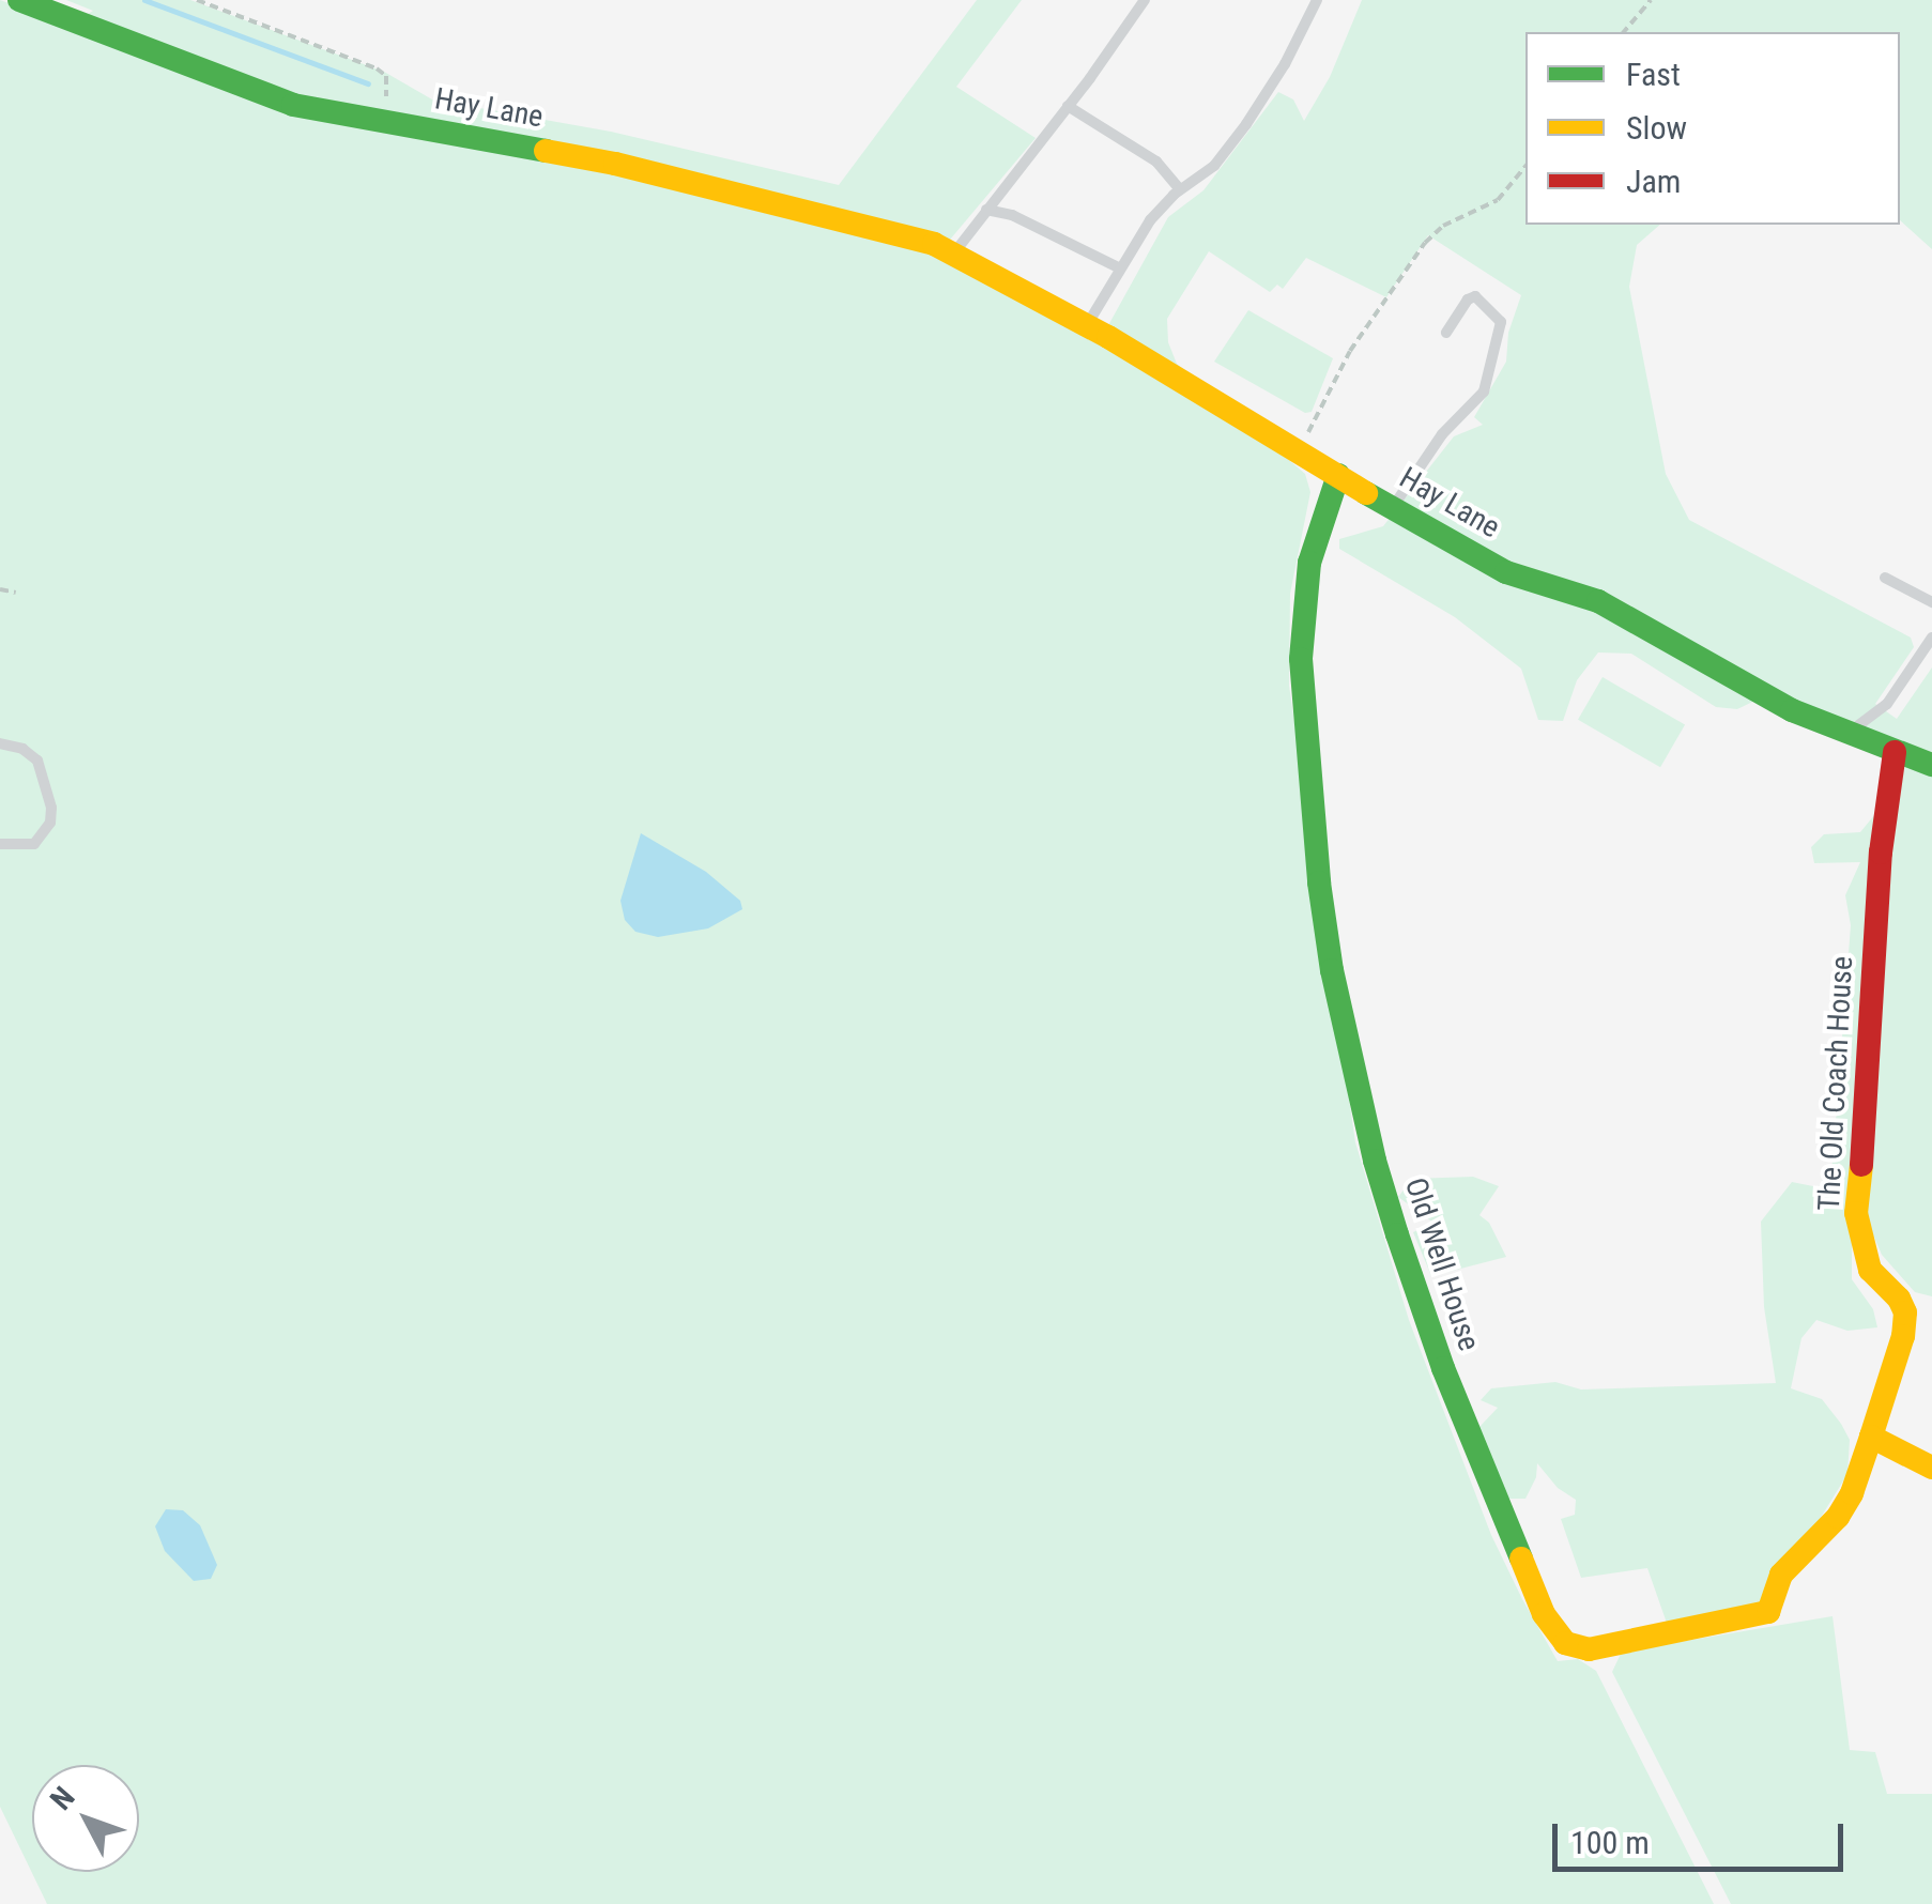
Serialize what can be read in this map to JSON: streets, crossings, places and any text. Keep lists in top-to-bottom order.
{
  "streets": {
    "street": ["Hay Lane", "The Old Coach House", "Old Well House"]
  },
  "crossings": [
    ["Hay Lane", "The Old Coach House"],
    ["Hay Lane", "Old Well House"],
    ["The Old Coach House", "Old Well House"]
  ],
  "legend": ["Fast", "Slow", "Jam"],
  "scale_bar": "100 m",
  "north": "top left"
}
